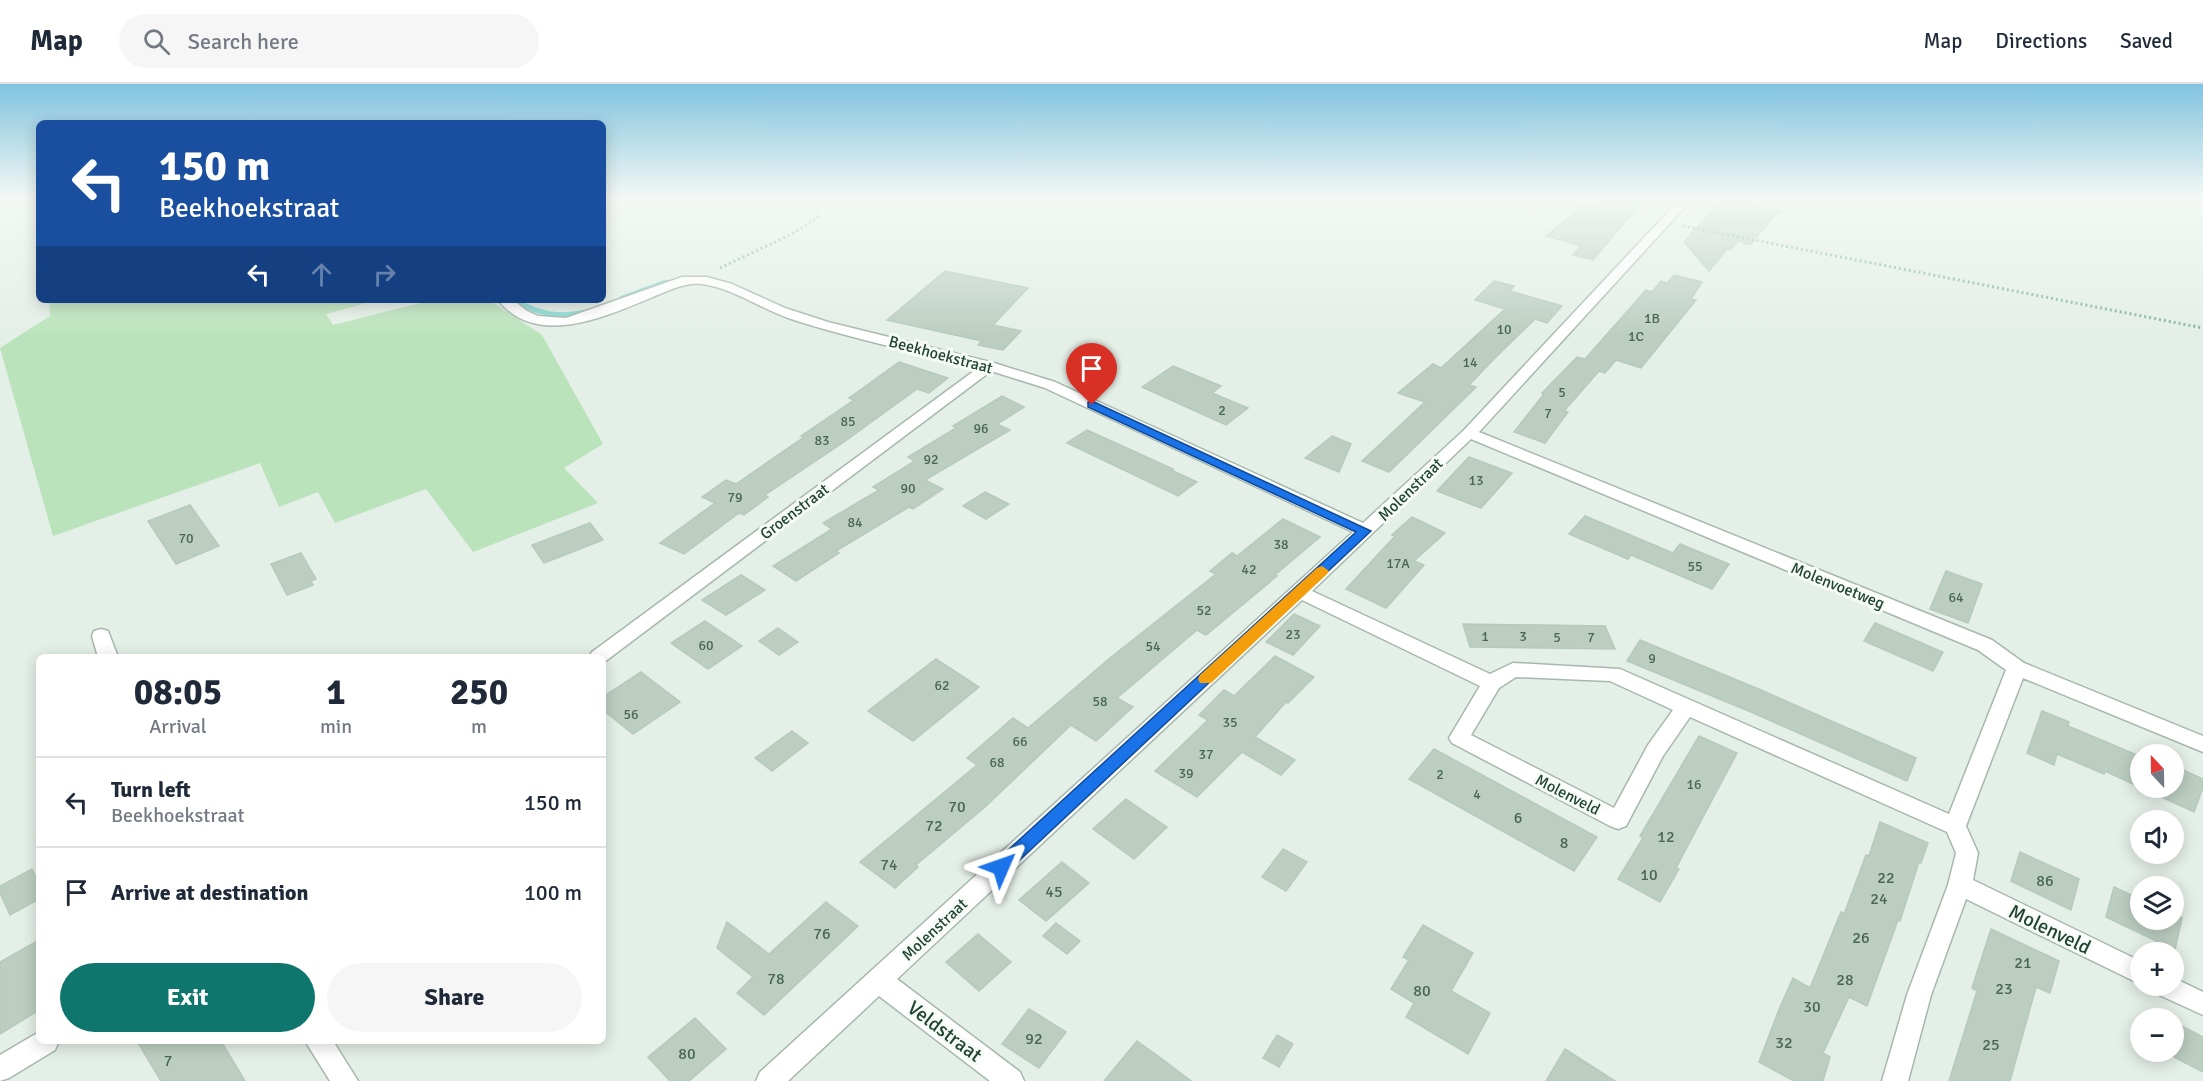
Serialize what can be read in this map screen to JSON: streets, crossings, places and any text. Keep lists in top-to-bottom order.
{
  "streets": {
    "street": [
      "Beekhoekstraat",
      "Molenstraat",
      "Groenstraat",
      "Molenvoetweg",
      "Molenveld",
      "Veldstraat"
    ]
  },
  "crossings": [
    ["Beekhoekstraat", "Molenstraat"],
    ["Beekhoekstraat", "Groenstraat"],
    ["Molenstraat", "Molenvoetweg"],
    ["Molenstraat", "Veldstraat"]
  ],
  "house_numbers": [
    "1B",
    "10",
    "1C",
    "14",
    "5",
    "2",
    "7",
    "85",
    "96",
    "83",
    "92",
    "13",
    "90",
    "79",
    "84",
    "70",
    "38",
    "17A",
    "55",
    "42",
    "64",
    "52",
    "23",
    "1",
    "3",
    "5",
    "7",
    "60",
    "54",
    "9",
    "62",
    "58",
    "56",
    "35",
    "66",
    "37",
    "68",
    "39",
    "2",
    "16",
    "4",
    "70",
    "6",
    "72",
    "12",
    "8",
    "74",
    "10",
    "22",
    "86",
    "45",
    "24",
    "76",
    "26",
    "21",
    "78",
    "28",
    "23",
    "80",
    "30",
    "92",
    "32",
    "25",
    "80",
    "7"
  ],
  "north": "top",
  "page": {
    "header": "Map",
    "search": "Search here",
    "nav": ["Map", "Directions", "Saved"],
    "turn": ["150 m", "Beekhoekstraat"],
    "eta": [
      "08:05",
      "Arrival",
      "1",
      "min",
      "250",
      "m"
    ],
    "map_buttons": ["+", "−"],
    "list": [
      {
        "name": "Turn left",
        "note": "Beekhoekstraat",
        "value": "150 m"
      },
      {
        "name": "Arrive at destination",
        "value": "100 m"
      }
    ],
    "buttons": ["Exit", "Share"]
  }
}
